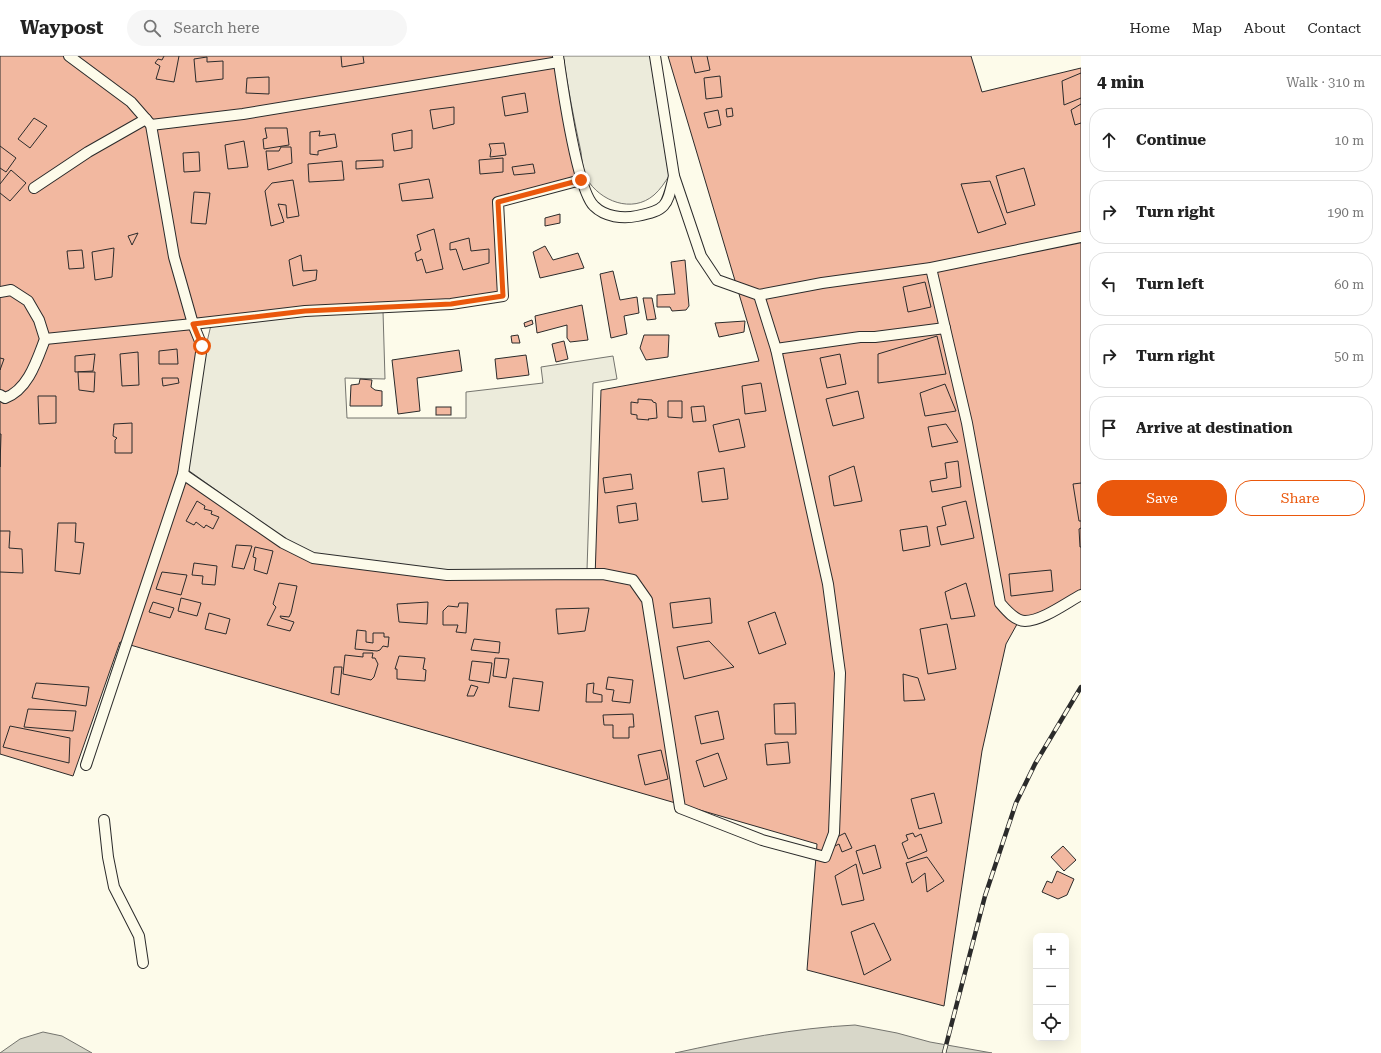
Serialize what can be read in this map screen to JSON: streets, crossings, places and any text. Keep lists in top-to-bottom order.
{
  "page": {
    "header": "Waypost",
    "search": "Search here",
    "nav": [
      "Home",
      "Map",
      "About",
      "Contact"
    ],
    "heading": ["4 min", "Walk · 310 m"],
    "list": [
      ["Continue", "10 m"],
      ["Turn right", "190 m"],
      ["Turn left", "60 m"],
      ["Turn right", "50 m"],
      "Arrive at destination"
    ],
    "buttons": ["Save", "Share"],
    "map_buttons": ["+", "−"]
  }
}
